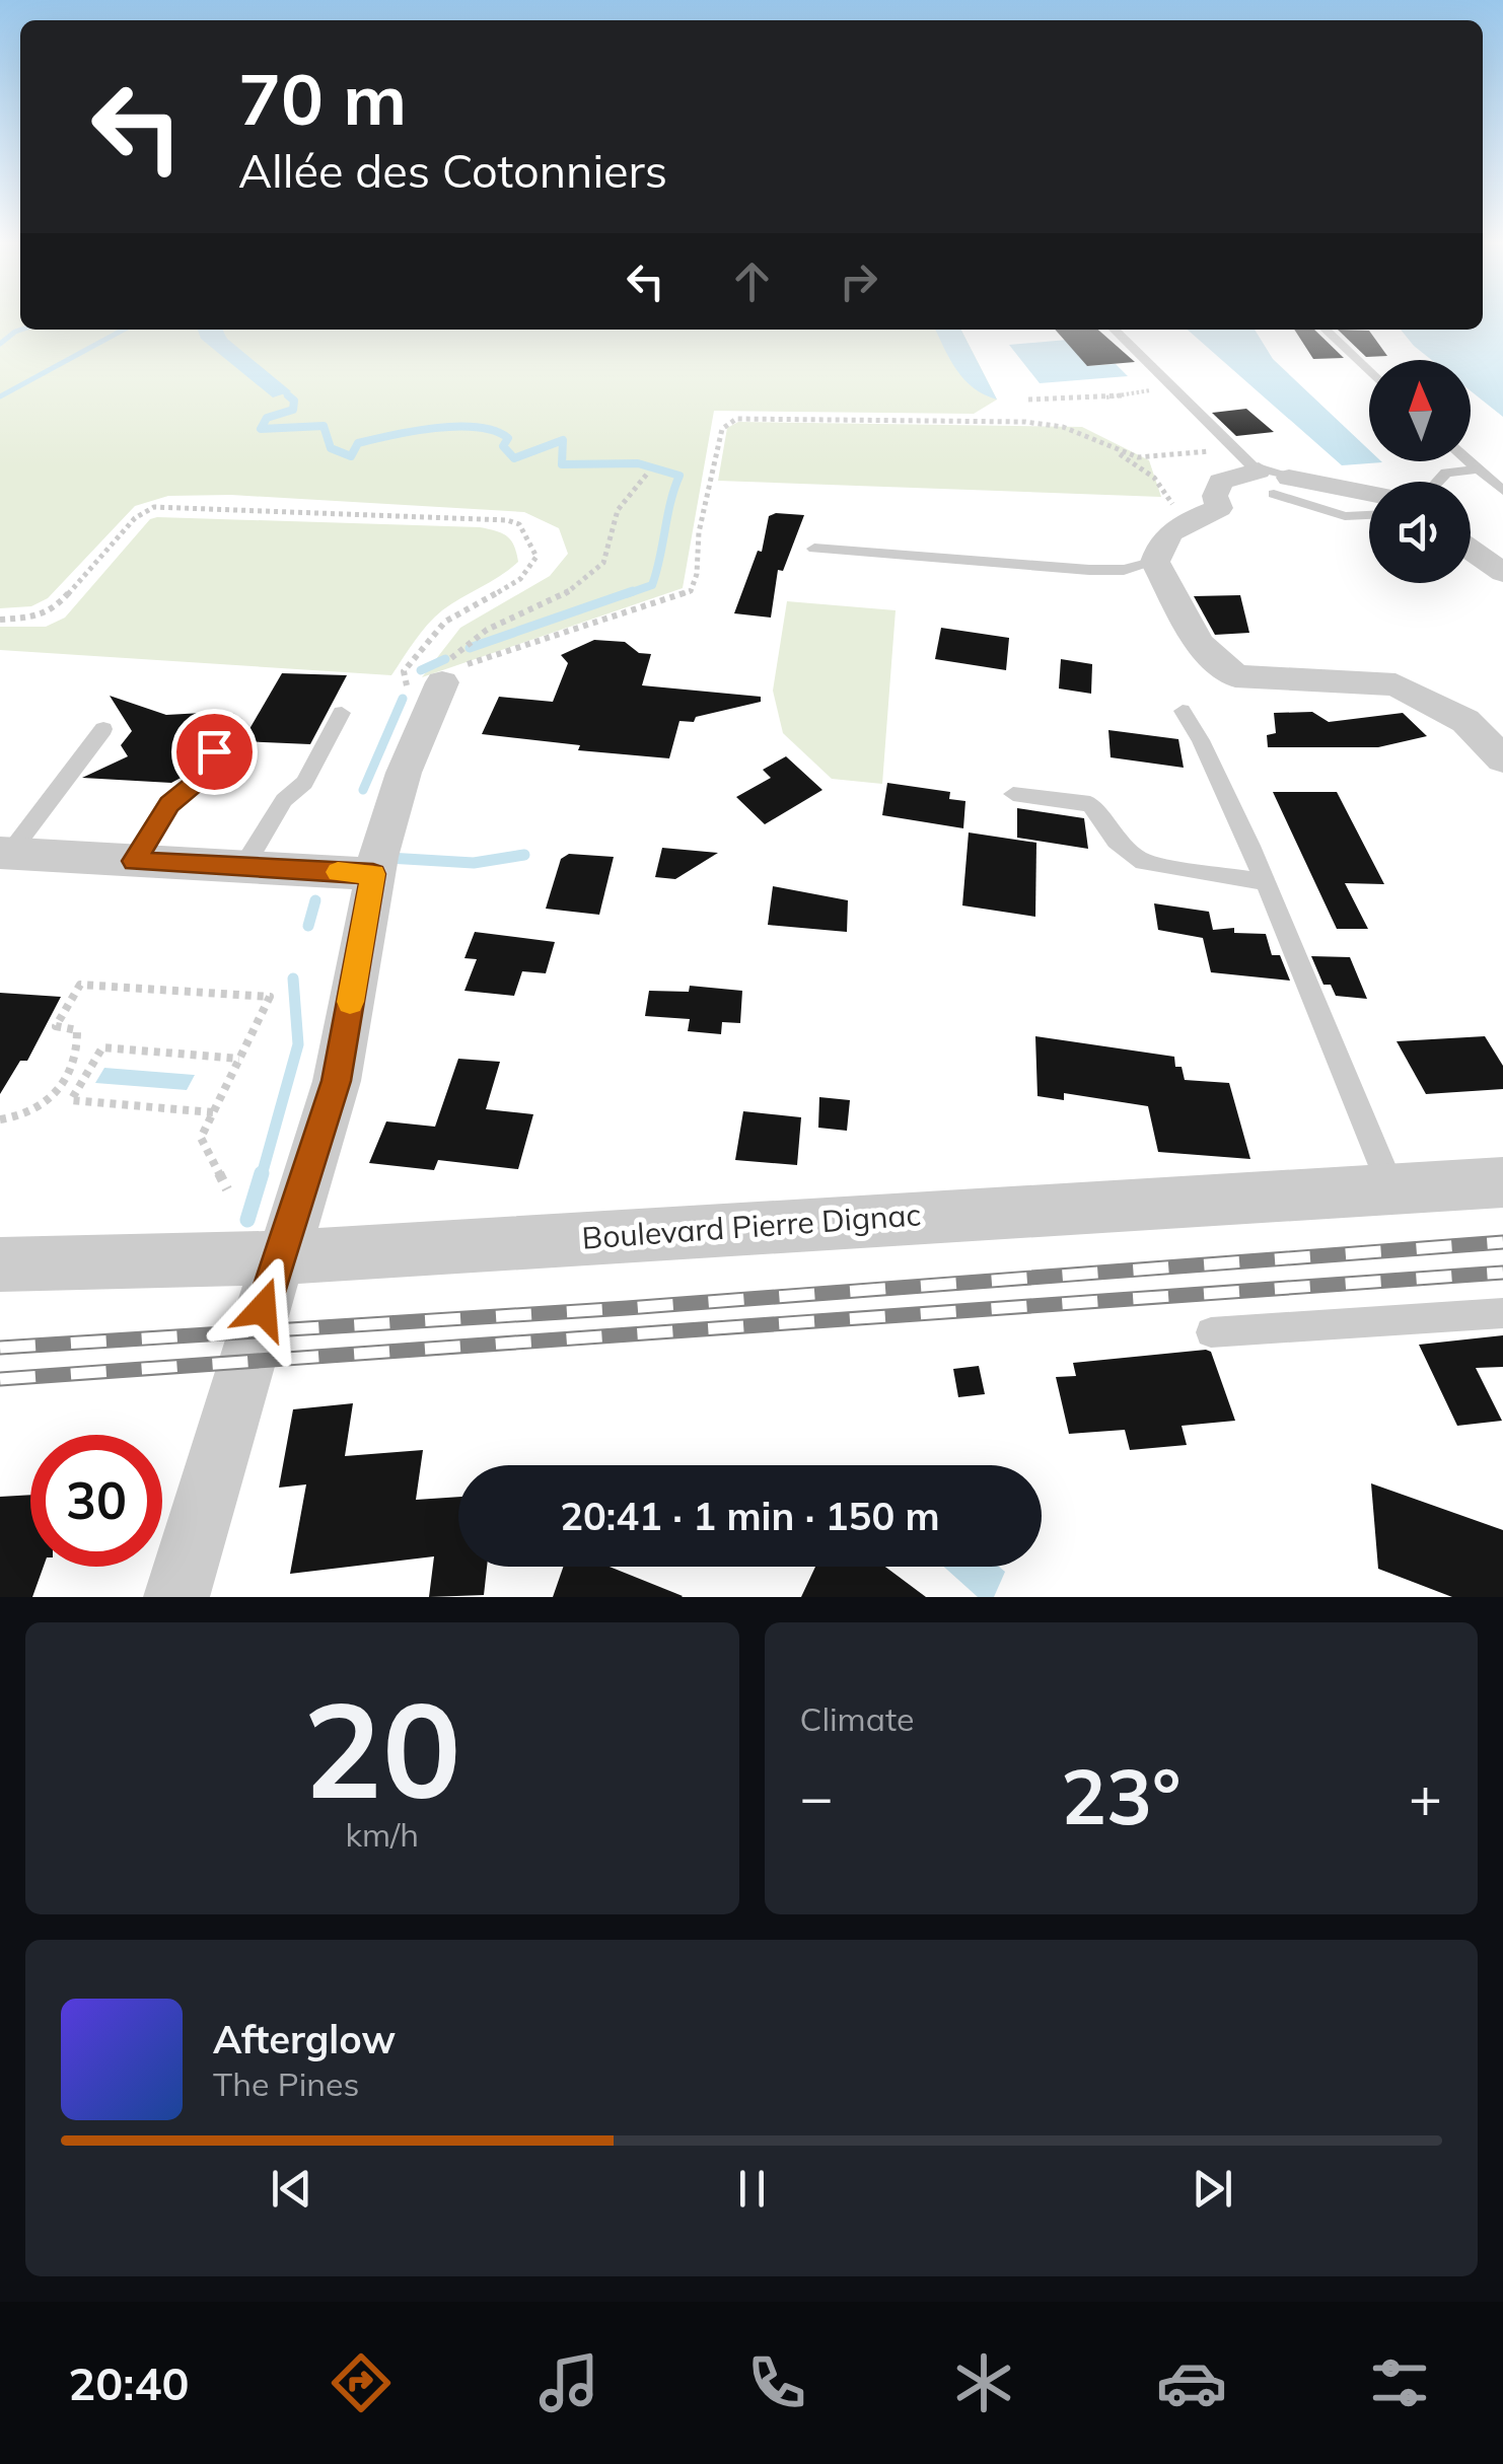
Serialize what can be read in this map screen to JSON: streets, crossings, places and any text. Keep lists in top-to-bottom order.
{
  "streets": {
    "street": ["Boulevard Pierre Dignac"]
  },
  "north": "top",
  "page": {
    "turn": ["70 m", "Allée des Cotonniers"],
    "limit": "30",
    "trip": "20:41 · 1 min · 150 m",
    "tile": [
      ["20", "km/h"],
      "Climate"
    ],
    "heat": ["−", "23°", "+"],
    "song": ["Afterglow", "The Pines"],
    "tabs": "20:40"
  }
}
